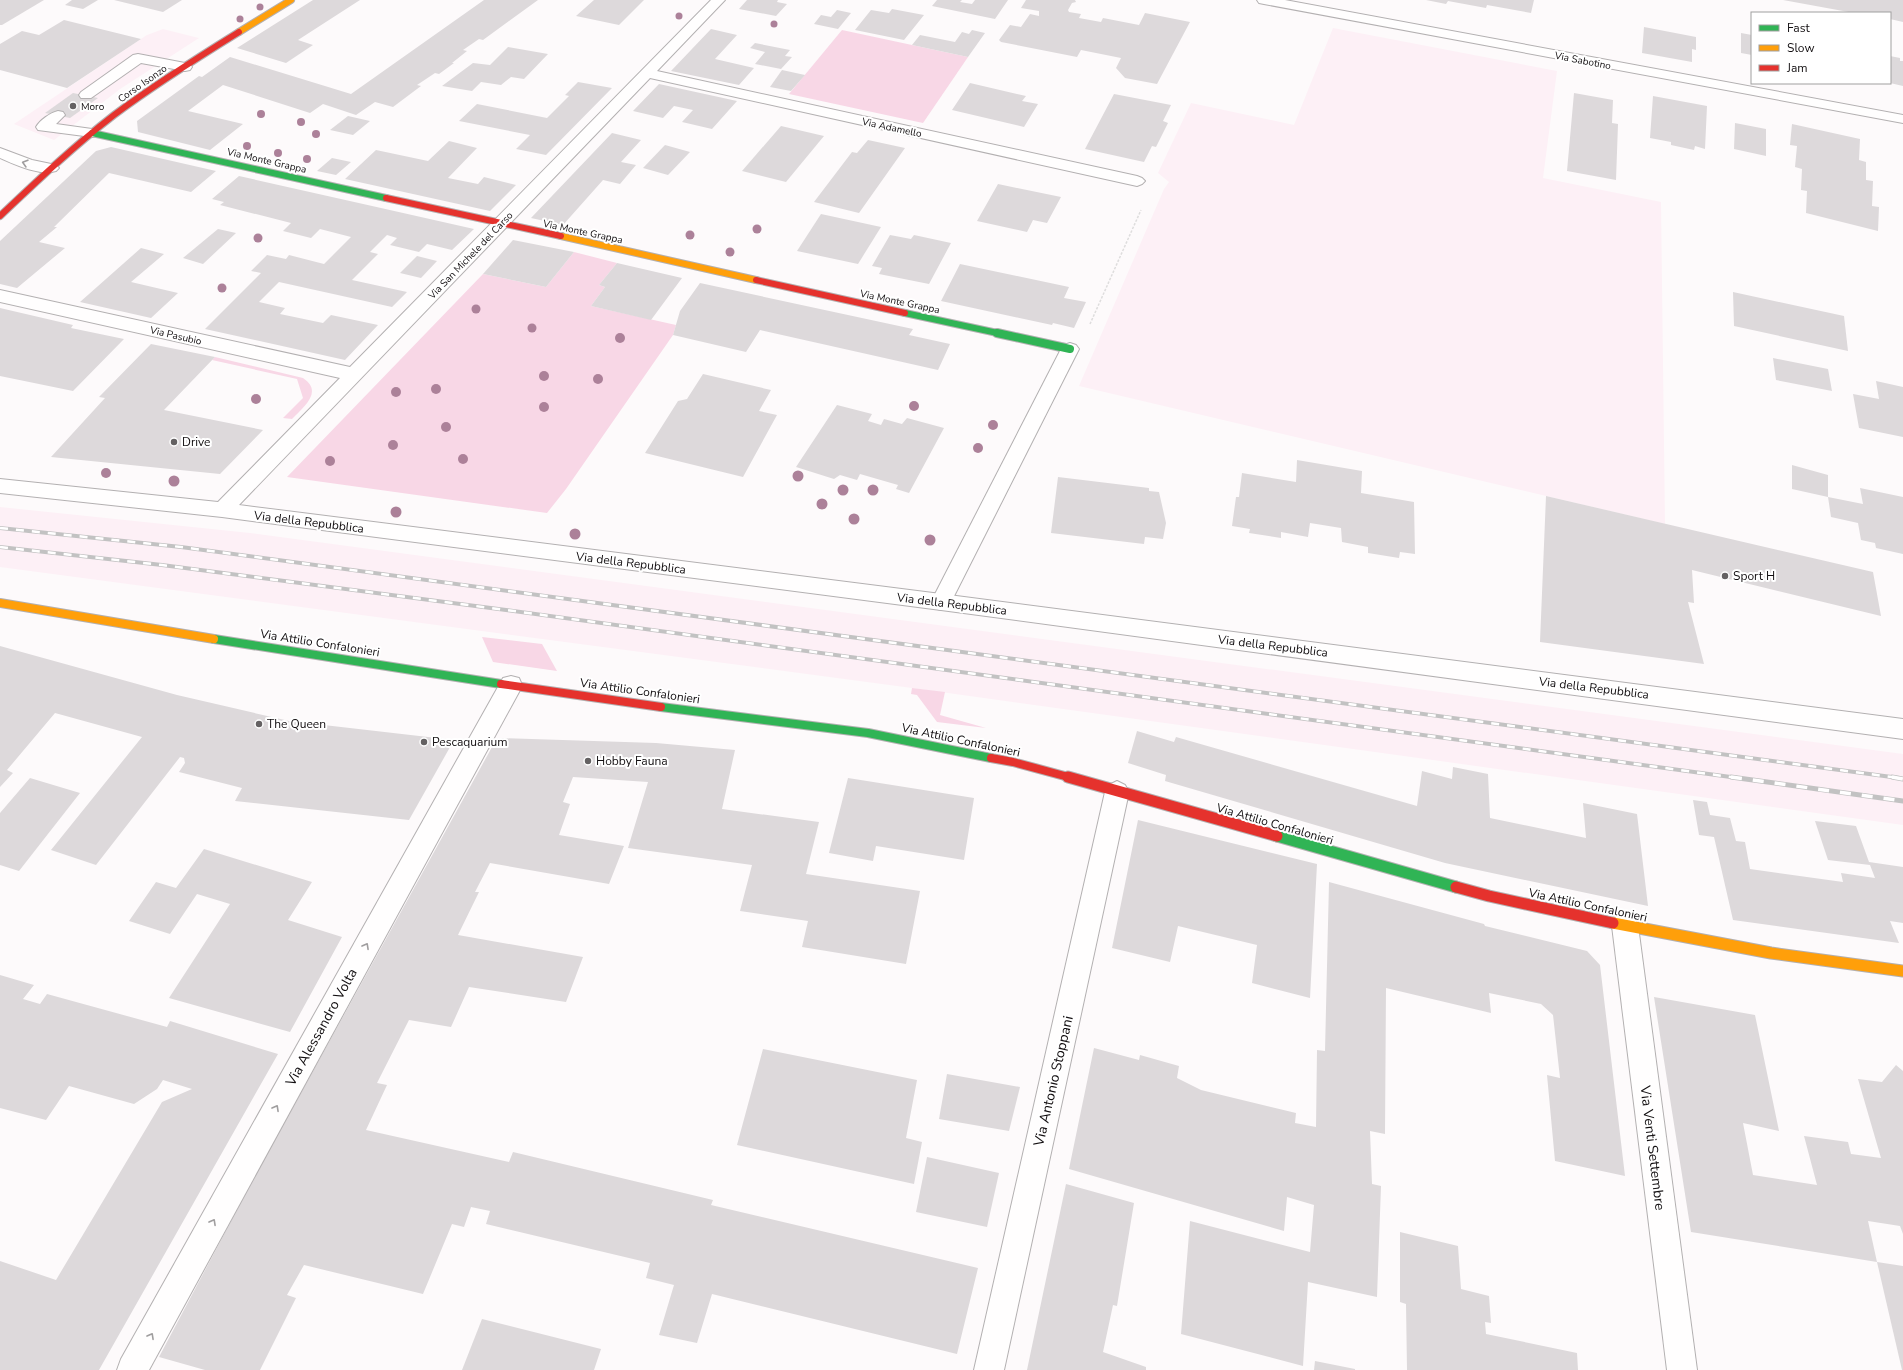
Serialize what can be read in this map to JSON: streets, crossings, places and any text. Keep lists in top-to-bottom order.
{
  "streets": {
    "street": [
      "Via Sabotino",
      "Corso Isonzo",
      "Via Adamello",
      "Via Monte Grappa",
      "Via San Michele del Carso",
      "Via Pasubio",
      "Via della Repubblica",
      "Via Attilio Confalonieri",
      "Via Alessandro Volta",
      "Via Antonio Stoppani",
      "Via Venti Settembre"
    ]
  },
  "crossings": [
    ["Corso Isonzo", "Via Monte Grappa"],
    ["Via Adamello", "Via San Michele del Carso"],
    ["Via Monte Grappa", "Via San Michele del Carso"],
    ["Via San Michele del Carso", "Via Pasubio"],
    ["Via San Michele del Carso", "Via della Repubblica"],
    ["Via Attilio Confalonieri", "Via Alessandro Volta"],
    ["Via Attilio Confalonieri", "Via Antonio Stoppani"],
    ["Via Attilio Confalonieri", "Via Venti Settembre"]
  ],
  "one_way": ["Via Alessandro Volta"],
  "places": [
    "Moro",
    "Drive",
    "Sport H",
    "The Queen",
    "Pescaquarium",
    "Hobby Fauna"
  ],
  "legend": ["Fast", "Slow", "Jam"]
}
